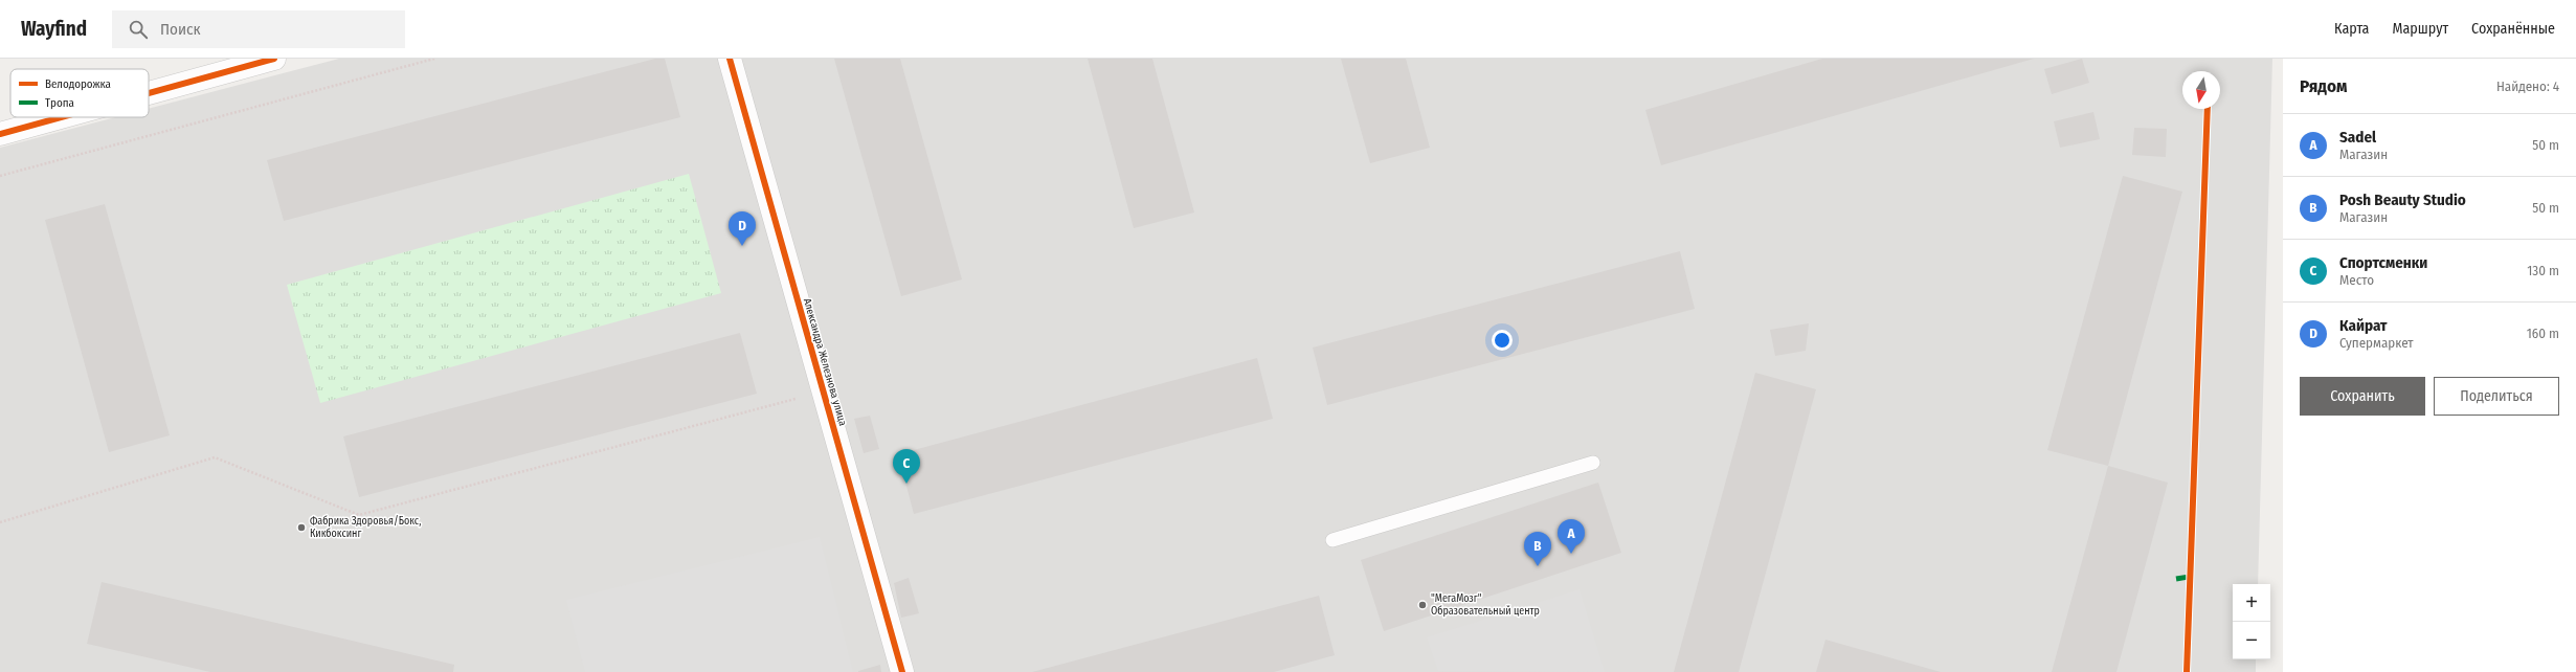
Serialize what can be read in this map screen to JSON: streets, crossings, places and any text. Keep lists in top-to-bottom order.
{
  "streets": {
    "street": ["Александра Железнова улица"]
  },
  "places": ["Фабрика Здоровья/Бокс, Кикбоксинг", "\"МегаМозг\" Образовательный центр"],
  "legend": ["Велодорожка", "Тропа"],
  "north": "bottom",
  "page": {
    "header": "Wayfind",
    "search": "Поиск",
    "nav": ["Карта", "Маршрут", "Сохранённые"],
    "heading": ["Рядом", "Найдено: 4"],
    "list": [
      {
        "mark": "A",
        "name": "Sadel",
        "note": "Магазин",
        "value": "50 m"
      },
      {
        "mark": "B",
        "name": "Posh Beauty Studio",
        "note": "Магазин",
        "value": "50 m"
      },
      {
        "mark": "C",
        "name": "Спортсменки",
        "note": "Место",
        "value": "130 m"
      },
      {
        "mark": "D",
        "name": "Кайрат",
        "note": "Супермаркет",
        "value": "160 m"
      }
    ],
    "pins": [
      "D",
      "C",
      "A",
      "B"
    ],
    "buttons": ["Сохранить", "Поделиться"],
    "map_buttons": ["+", "−"]
  }
}
